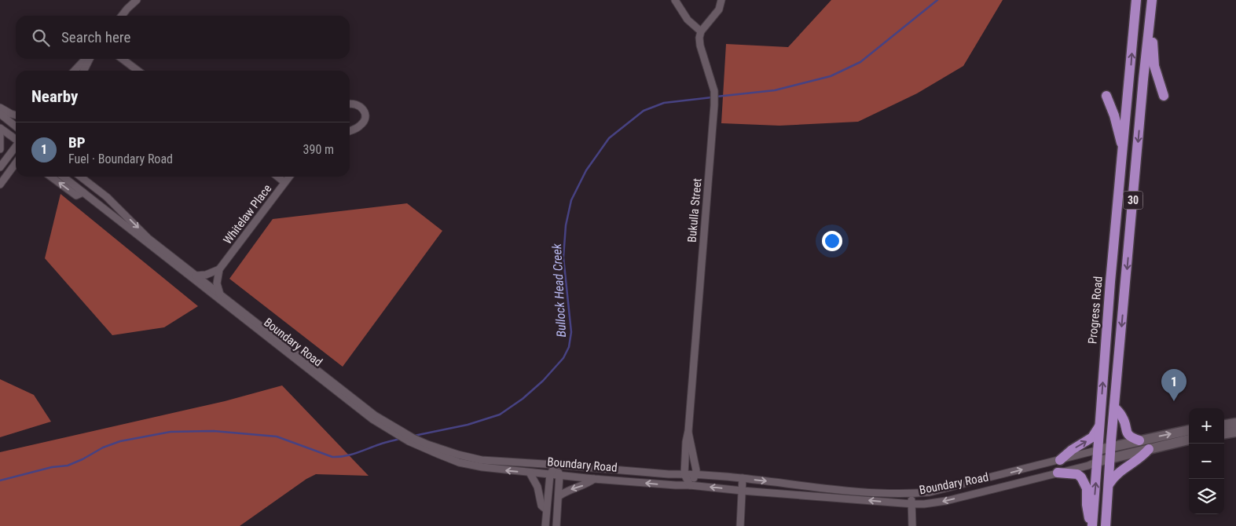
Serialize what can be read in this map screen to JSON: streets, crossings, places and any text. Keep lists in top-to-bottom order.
{
  "streets": {
    "main road": ["30", "Progress Road", "Boundary Road"],
    "street": ["Bukulla Street", "Whitelaw Place"]
  },
  "crossings": [
    ["30", "Boundary Road"],
    ["Bukulla Street", "Boundary Road"],
    ["Progress Road", "Boundary Road"]
  ],
  "water": ["Bullock Head Creek"],
  "page": {
    "search": "Search here",
    "heading": "Nearby",
    "list": [
      {
        "mark": "1",
        "name": "BP",
        "note": "Fuel · Boundary Road",
        "value": "390 m"
      }
    ],
    "pins": "1",
    "map_buttons": ["+", "−"]
  }
}
